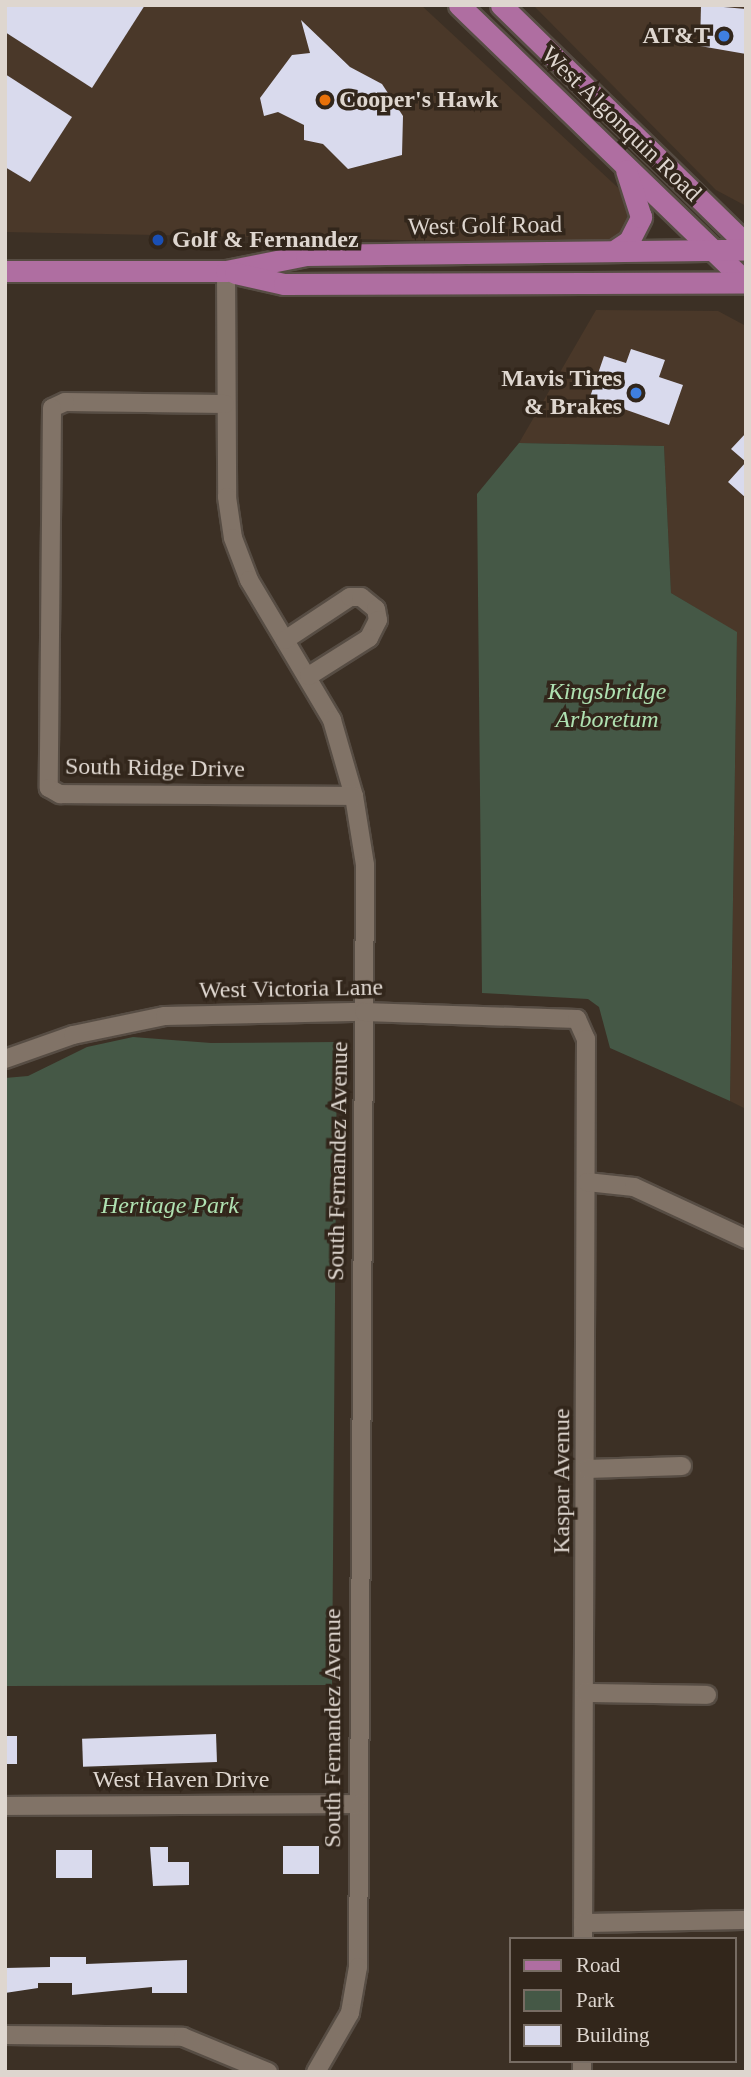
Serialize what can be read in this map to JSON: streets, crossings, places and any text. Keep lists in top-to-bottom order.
{
  "streets": {
    "main road": ["West Algonquin Road", "West Golf Road"],
    "street": [
      "South Ridge Drive",
      "West Victoria Lane",
      "South Fernandez Avenue",
      "Kaspar Avenue",
      "West Haven Drive"
    ]
  },
  "crossings": [
    ["West Algonquin Road", "West Golf Road"],
    ["West Golf Road", "South Fernandez Avenue"],
    ["South Ridge Drive", "South Fernandez Avenue"],
    ["West Victoria Lane", "South Fernandez Avenue"],
    ["West Victoria Lane", "Kaspar Avenue"],
    ["South Fernandez Avenue", "West Haven Drive"]
  ],
  "parks": ["Kingsbridge Arboretum", "Heritage Park"],
  "places": [
    "AT&T",
    "Cooper's Hawk",
    "Golf & Fernandez",
    "Mavis Tires & Brakes"
  ],
  "legend": ["Road", "Park", "Building"]
}
